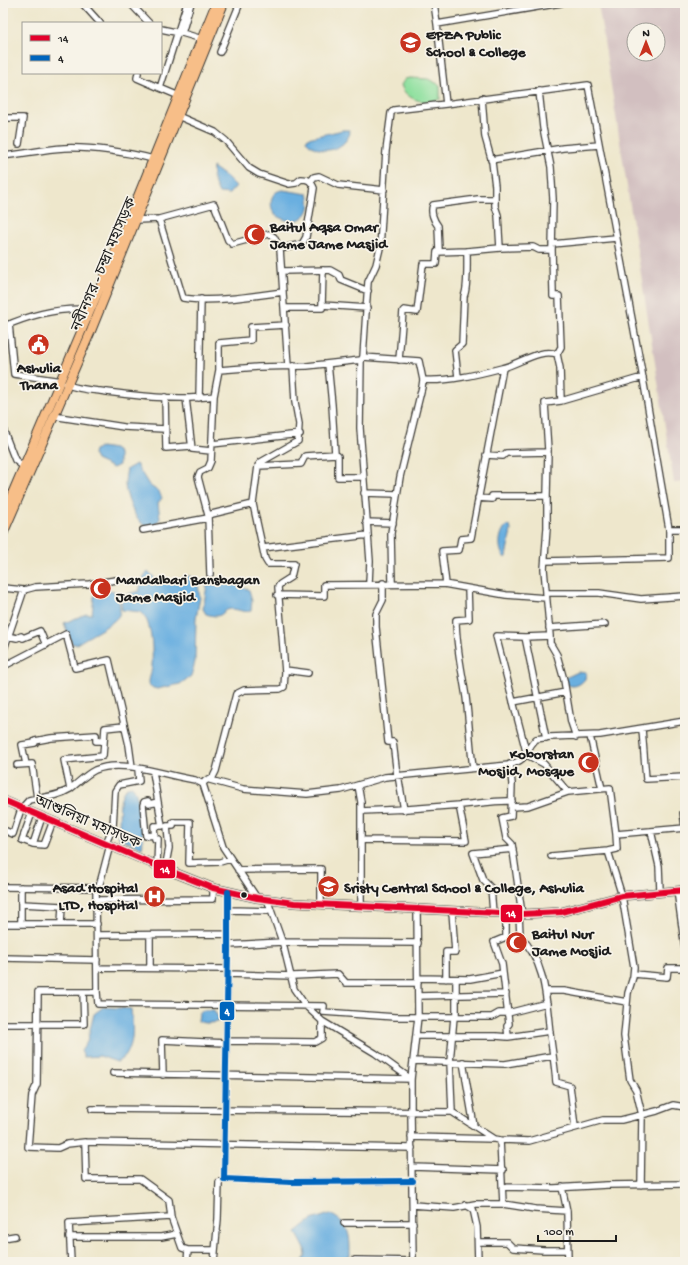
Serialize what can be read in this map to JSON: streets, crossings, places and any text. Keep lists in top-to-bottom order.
{
  "streets": {
    "highway": ["নবীনগর - চন্দ্রা মহাসড়ক", "আশুলিয়া মহাসড়ক"]
  },
  "places": {
    "school or university": ["EPZA Public School & College", "Sristy Central School & College, Ashulia"],
    "mosque": [
      "Baitul Aqsa Omar Jame Jame Masjid",
      "Mandalbari Bansbagan Jame Masjid",
      "Koborstan Mosjid, Mosque",
      "Baitul Nur Jame Mosjid"
    ],
    "public building": ["Ashulia Thana"],
    "hospital": ["Asad Hospital LTD, Hospital"]
  },
  "lines": ["transit line 14", "transit line 4"],
  "legend": ["14", "4"],
  "scale_bar": "100 m",
  "north": "top"
}
